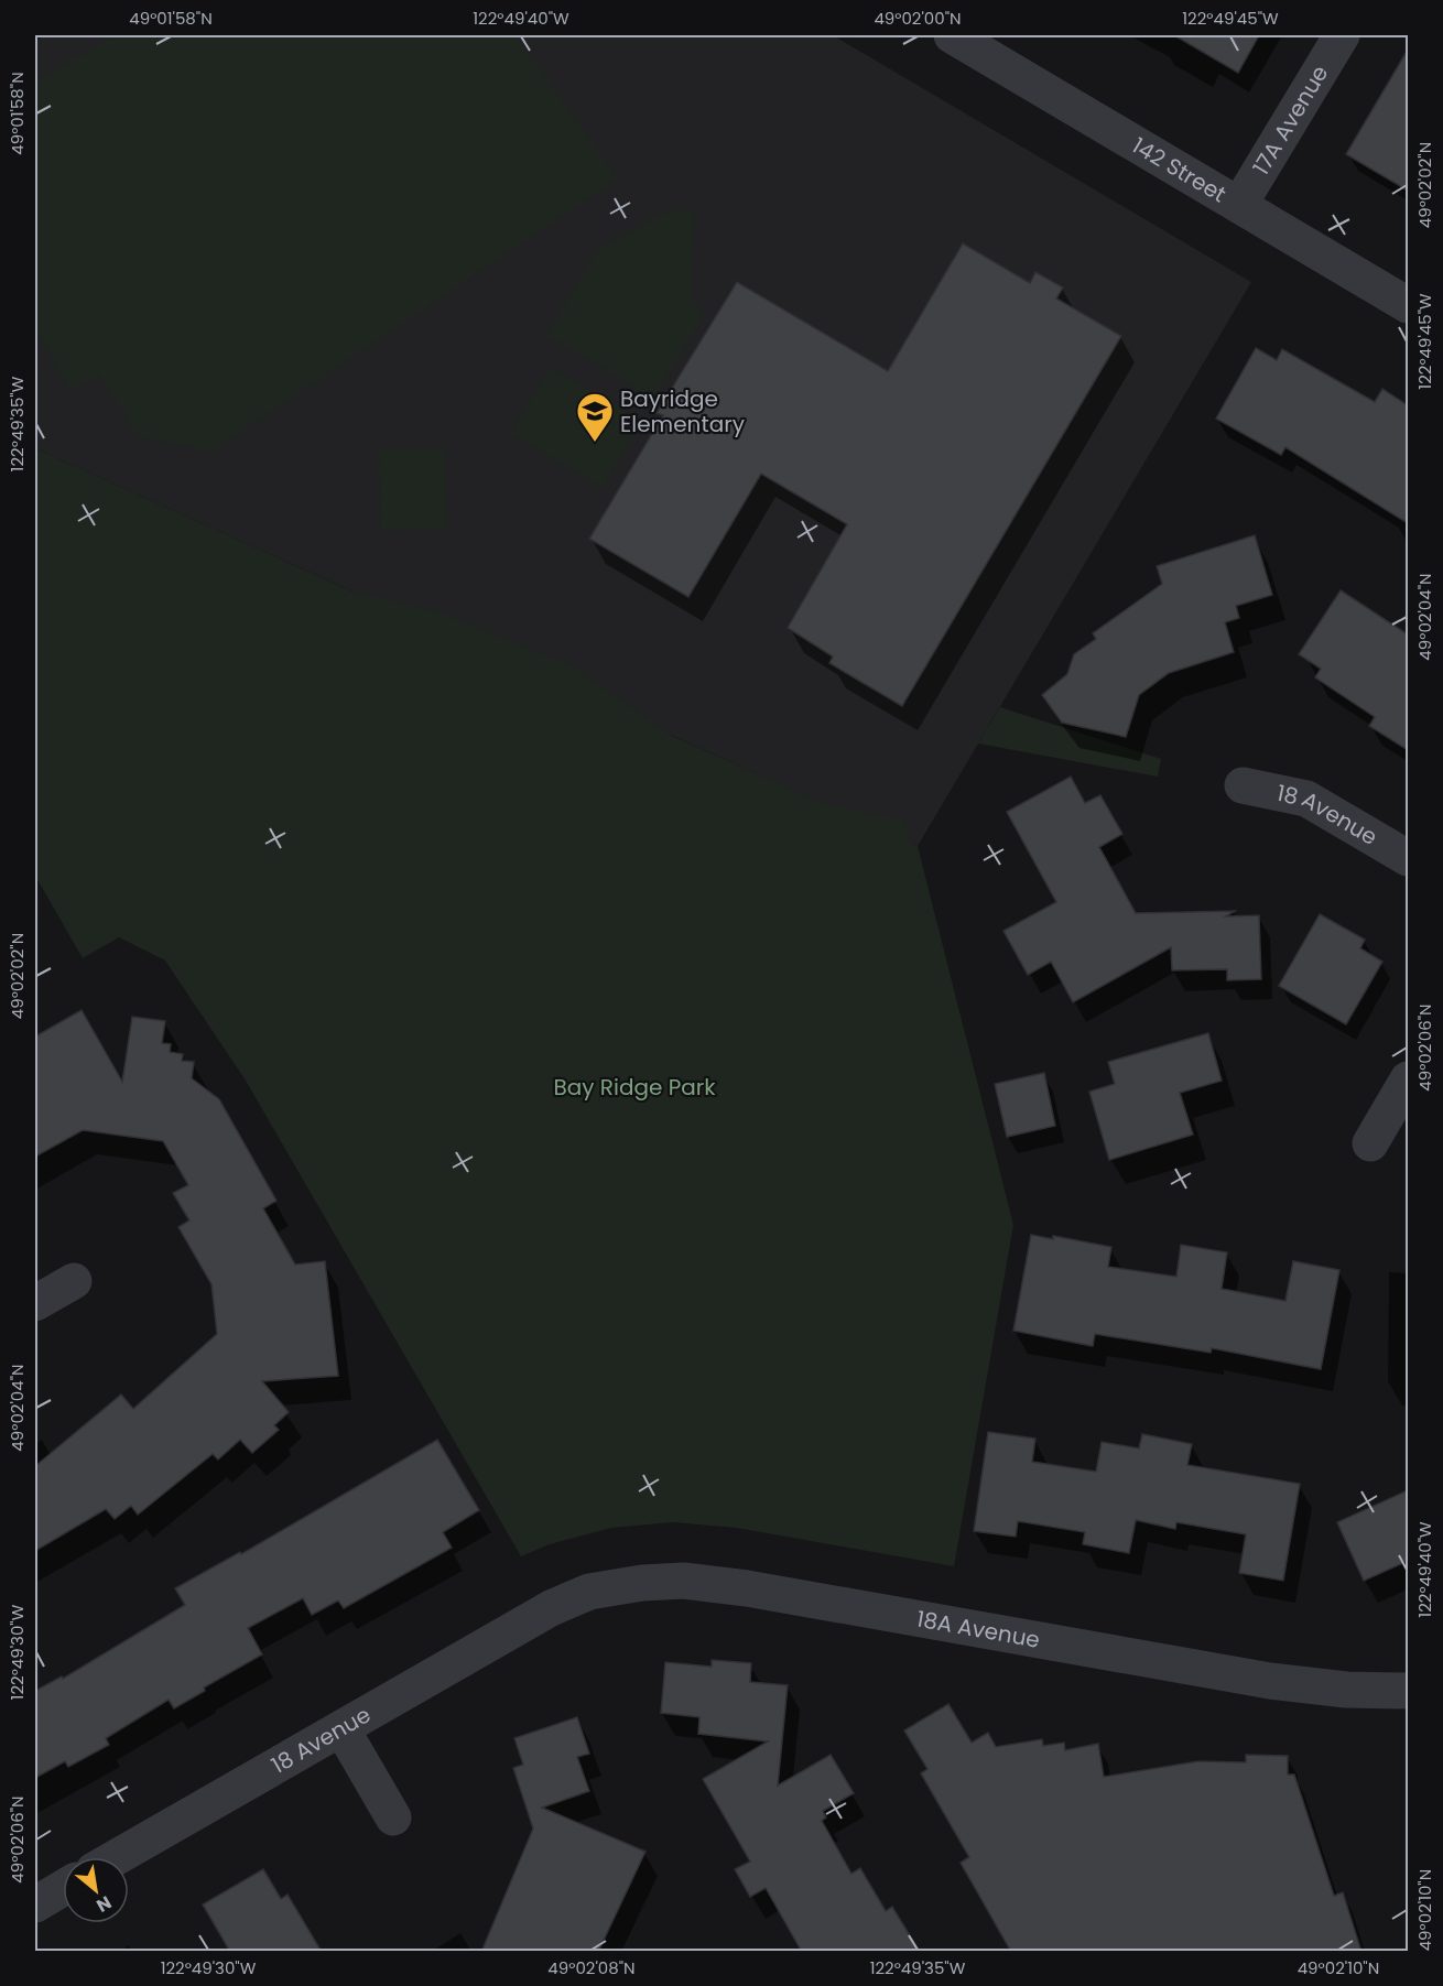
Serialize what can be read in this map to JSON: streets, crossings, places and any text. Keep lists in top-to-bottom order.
{
  "streets": {
    "street": [
      "17A Avenue",
      "142 Street",
      "18 Avenue",
      "18A Avenue"
    ]
  },
  "crossings": [
    ["17A Avenue", "142 Street"],
    ["18 Avenue", "18A Avenue"]
  ],
  "parks": ["Bay Ridge Park"],
  "places": {
    "school or university": ["Bayridge Elementary"]
  },
  "north": "bottom right",
  "coordinates": [
    "49°01'58\"N",
    "122°49'40\"W",
    "49°02'00\"N",
    "122°49'45\"W",
    "49°02'02\"N",
    "122°49'35\"W",
    "49°02'04\"N",
    "49°02'06\"N",
    "122°49'30\"W",
    "49°02'10\"N",
    "49°02'08\"N"
  ]
}
